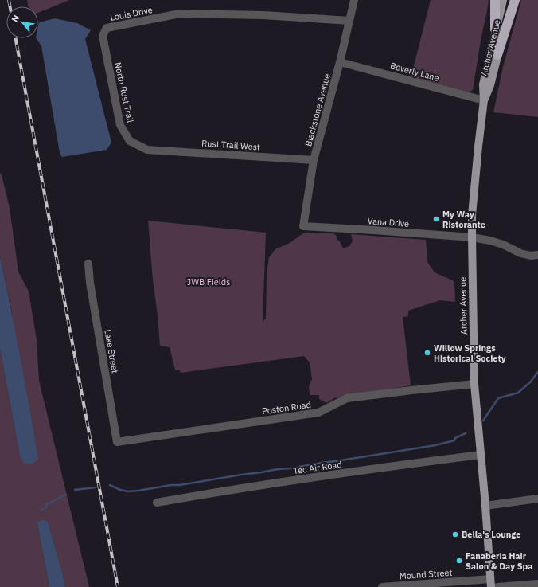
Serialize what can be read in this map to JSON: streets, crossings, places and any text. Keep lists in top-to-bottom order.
{
  "streets": {
    "main road": ["Archer Avenue"],
    "street": [
      "Louis Drive",
      "Beverly Lane",
      "North Rust Trail",
      "Blackstone Avenue",
      "Rust Trail West",
      "Vana Drive",
      "Lake Street",
      "Poston Road",
      "Tec Air Road",
      "Mound Street"
    ]
  },
  "crossings": [
    ["Louis Drive", "North Rust Trail"],
    ["Louis Drive", "Blackstone Avenue"],
    ["Archer Avenue", "Beverly Lane"],
    ["Archer Avenue", "Vana Drive"],
    ["Archer Avenue", "Poston Road"],
    ["Archer Avenue", "Tec Air Road"],
    ["Archer Avenue", "Mound Street"],
    ["Beverly Lane", "Blackstone Avenue"],
    ["North Rust Trail", "Rust Trail West"],
    ["Blackstone Avenue", "Rust Trail West"],
    ["Blackstone Avenue", "Vana Drive"],
    ["Lake Street", "Poston Road"]
  ],
  "parks": ["JWB Fields"],
  "places": [
    "My Way Ristorante",
    "Willow Springs Historical Society",
    "Bella's Lounge",
    "Fanaberia Hair Salon & Day Spa"
  ],
  "north": "top left"
}
